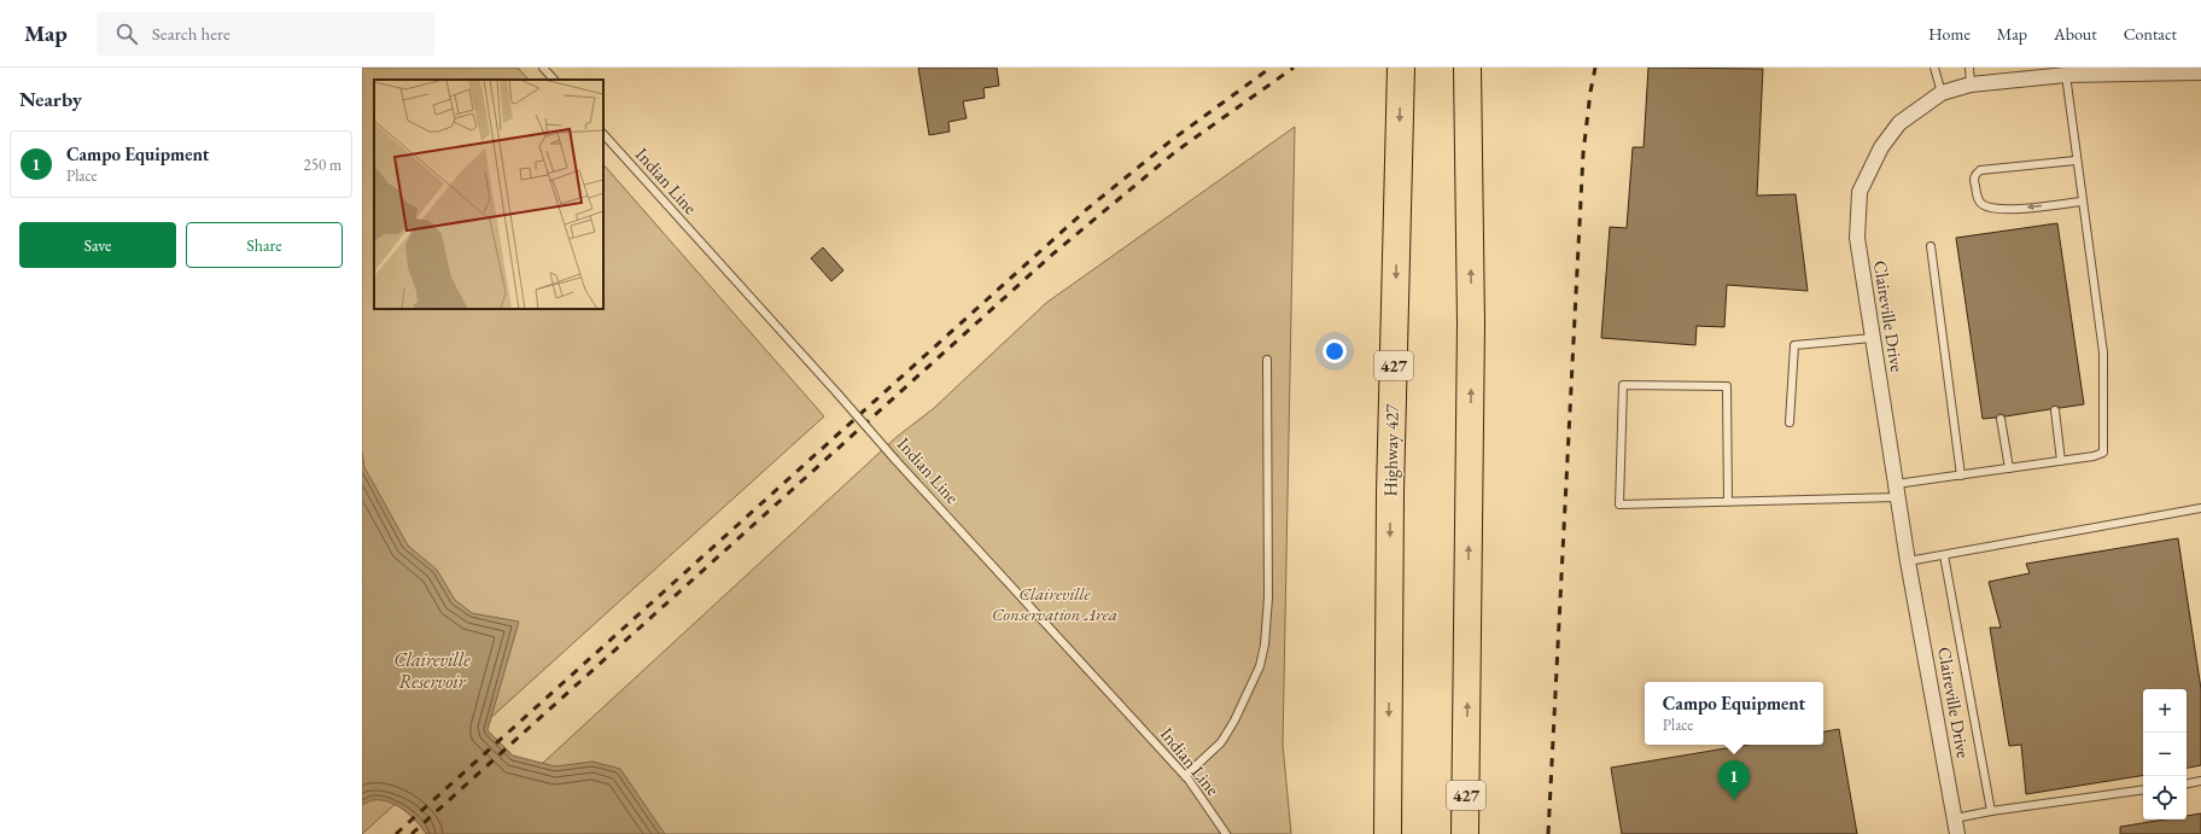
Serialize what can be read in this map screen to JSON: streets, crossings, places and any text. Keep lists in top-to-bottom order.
{
  "streets": {
    "highway": ["427", "Highway 427"],
    "street": ["Claireville Drive"],
    "lane": ["Indian Line"]
  },
  "water": ["Claireville Reservoir"],
  "parks": ["Claireville Conservation Area"],
  "page": {
    "header": "Map",
    "search": "Search here",
    "nav": [
      "Home",
      "Map",
      "About",
      "Contact"
    ],
    "heading": "Nearby",
    "list": [
      {
        "mark": "1",
        "name": "Campo Equipment",
        "note": "Place",
        "value": "250 m"
      }
    ],
    "buttons": ["Save", "Share"],
    "popup": ["Campo Equipment", "Place"],
    "map_buttons": ["+", "−"],
    "pins": "1"
  }
}
